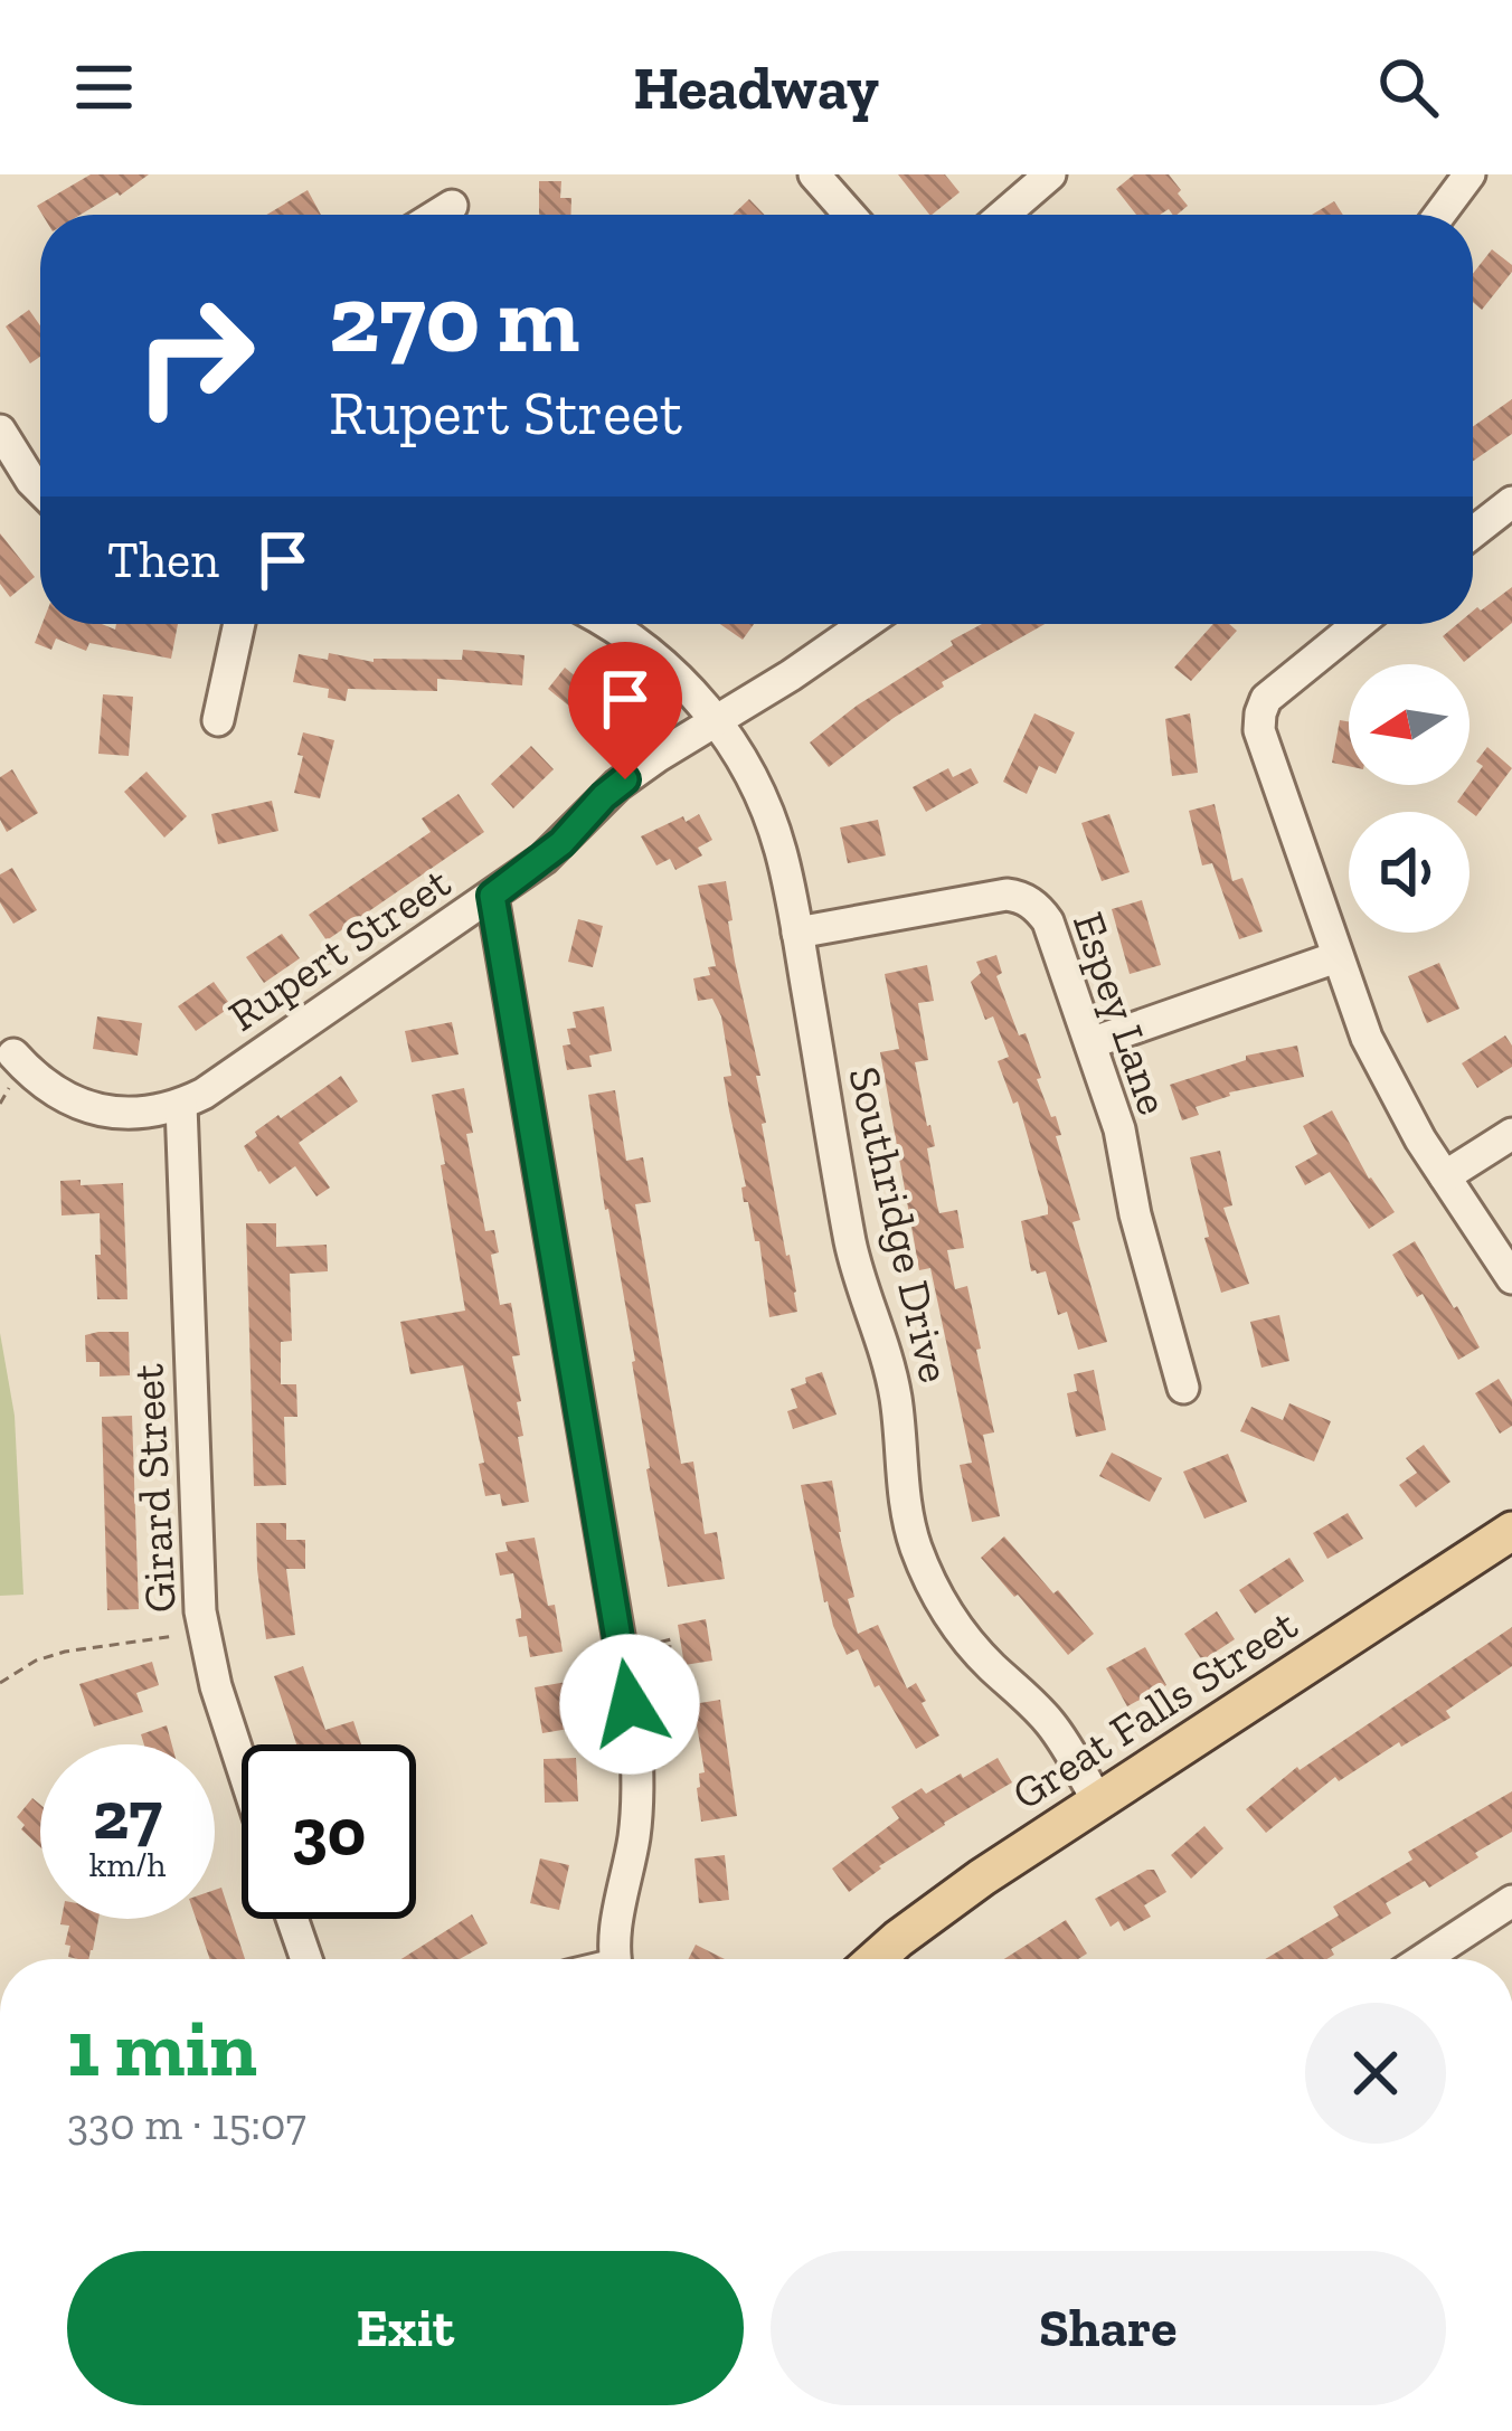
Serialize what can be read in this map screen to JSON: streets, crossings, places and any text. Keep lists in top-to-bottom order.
{
  "streets": {
    "main road": ["Great Falls Street"],
    "street": [
      "Rupert Street",
      "Espey Lane",
      "Southridge Drive",
      "Girard Street"
    ]
  },
  "crossings": [
    ["Rupert Street", "Southridge Drive"],
    ["Rupert Street", "Girard Street"],
    ["Espey Lane", "Southridge Drive"],
    ["Southridge Drive", "Great Falls Street"]
  ],
  "north": "left",
  "page": {
    "header": "Headway",
    "turn": ["270 m", "Rupert Street"],
    "then": "Then",
    "speed": "27 km/h",
    "limit": "30",
    "heading": ["1 min", "330 m · 15:07"],
    "buttons": ["Exit", "Share"]
  }
}
